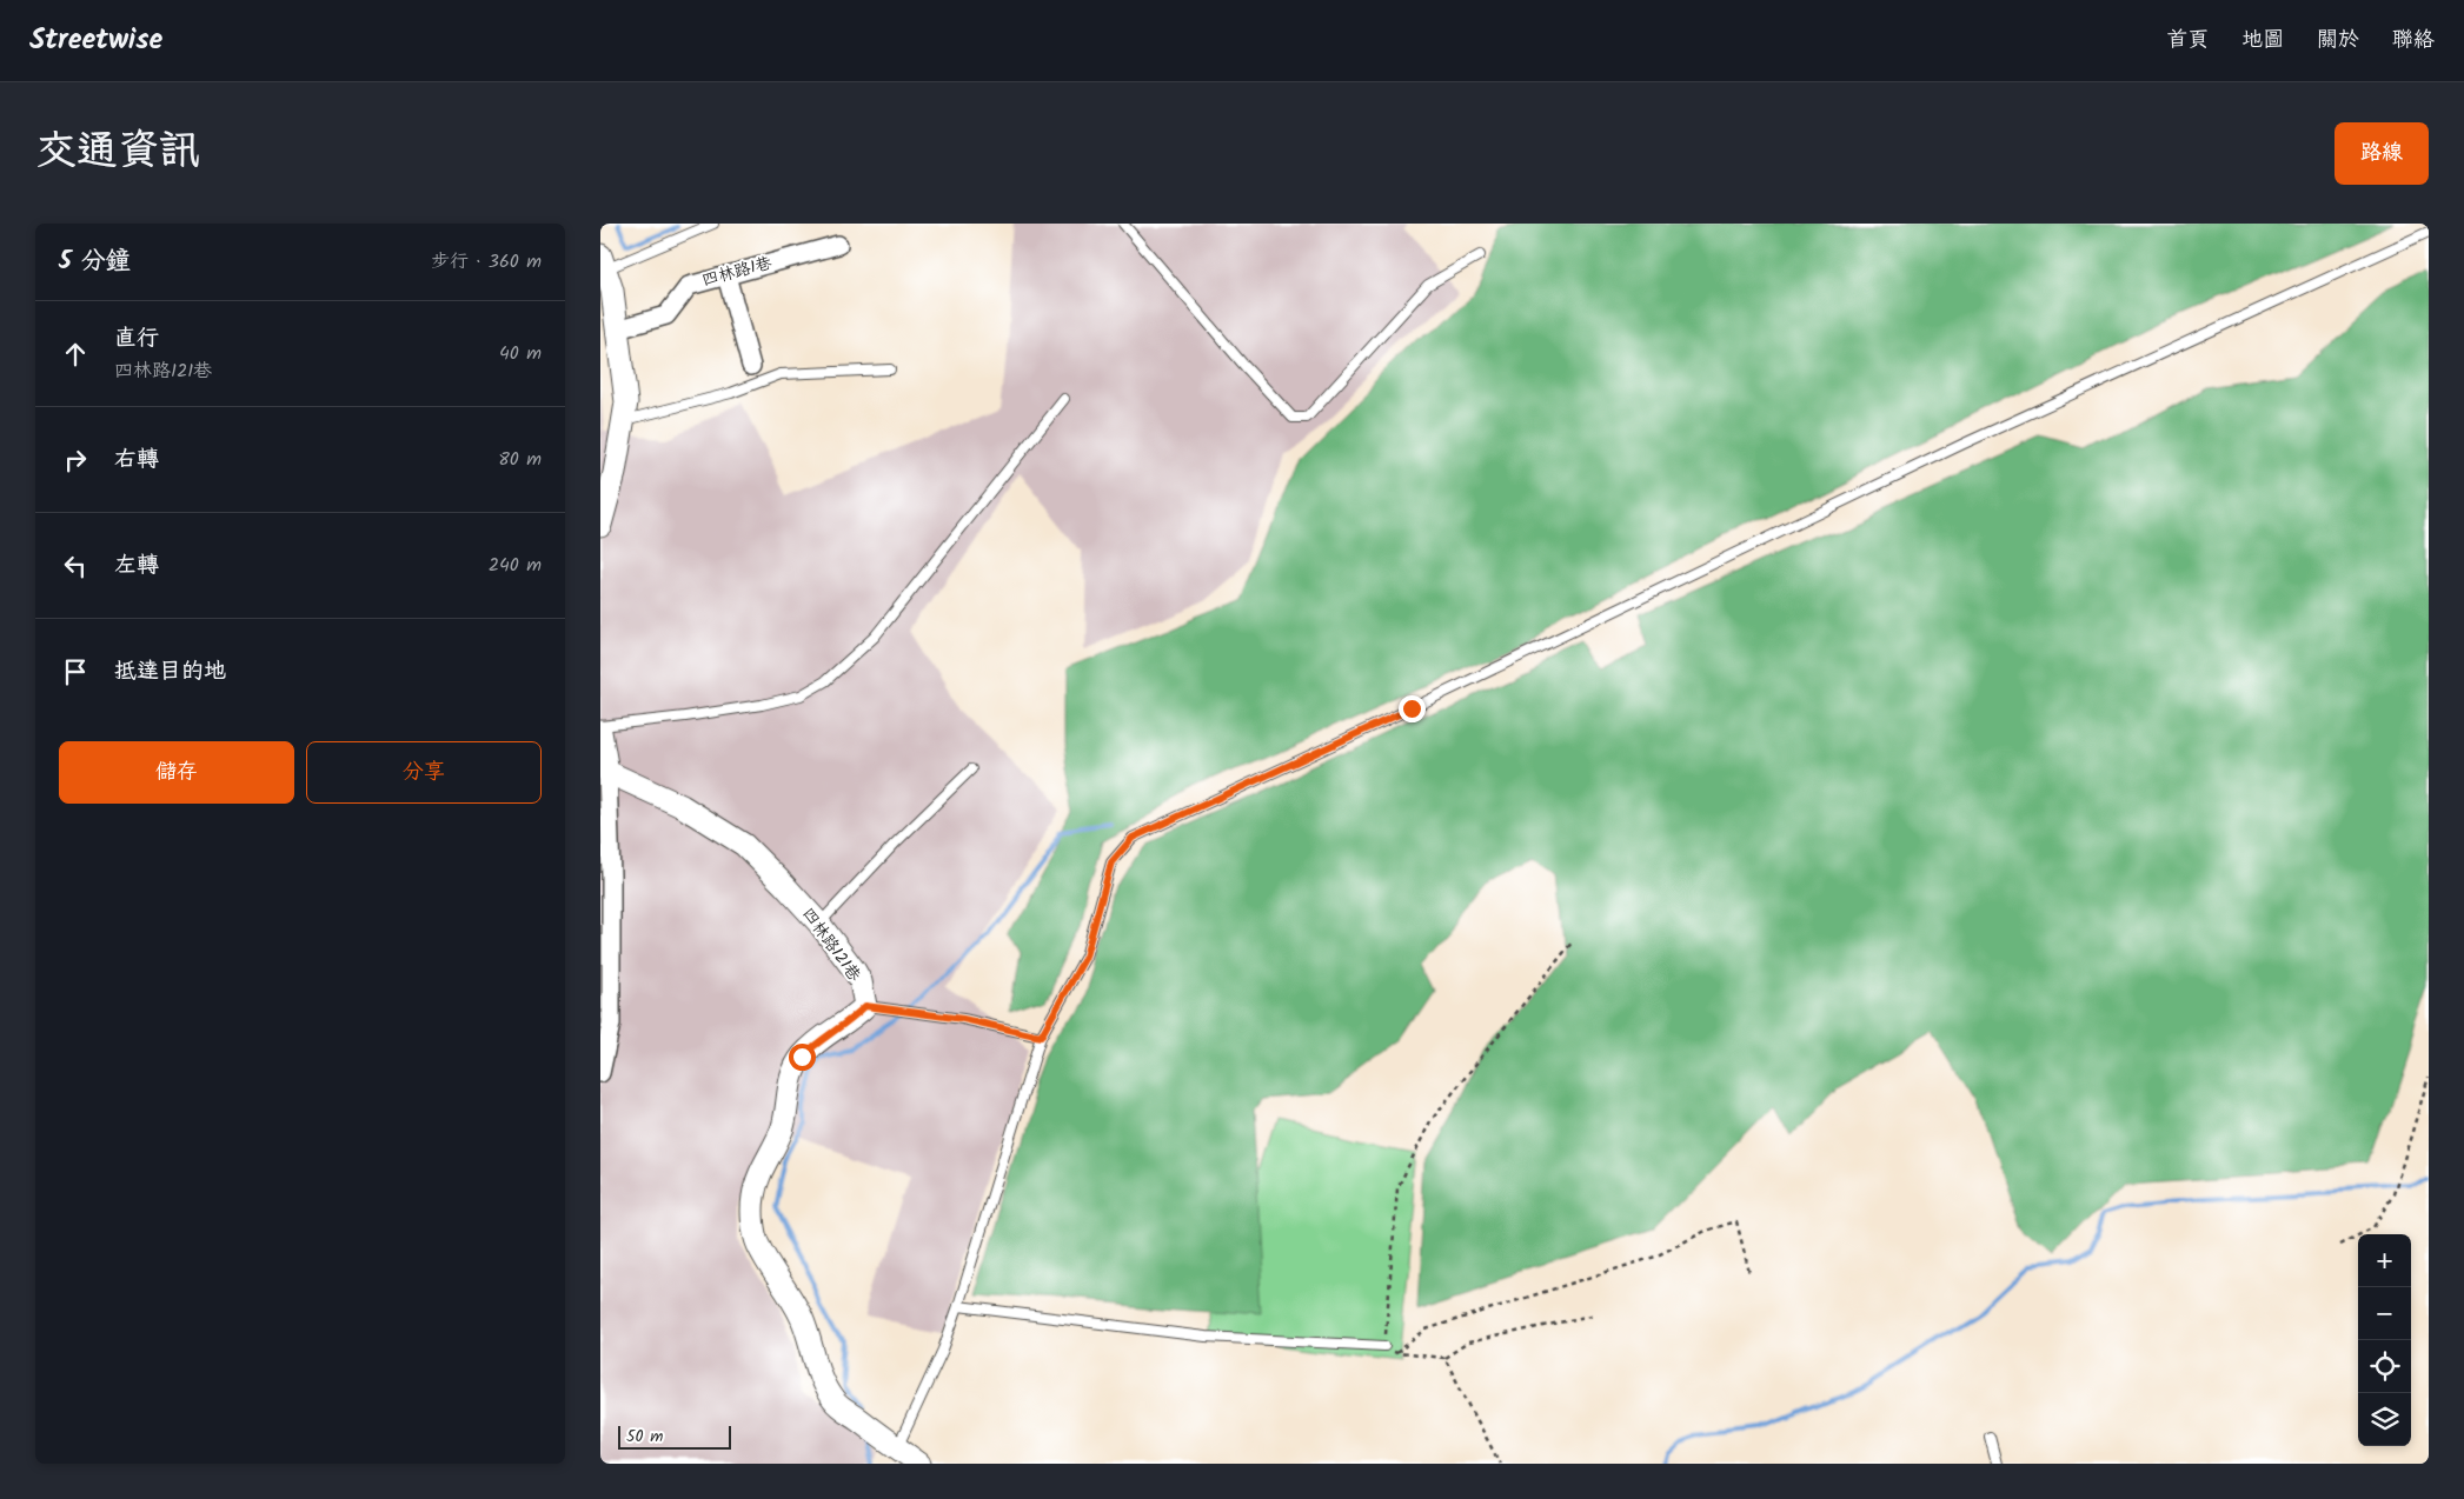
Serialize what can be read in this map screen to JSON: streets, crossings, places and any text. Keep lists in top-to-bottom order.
{
  "streets": {
    "street": ["四林路1巷", "四林路121巷"]
  },
  "scale_bar": "50 m",
  "page": {
    "header": "Streetwise",
    "nav": [
      "首頁",
      "地圖",
      "關於",
      "聯絡"
    ],
    "title": "交通資訊",
    "buttons": [
      "路線",
      ["儲存", "分享"]
    ],
    "heading": ["5 分鐘", "步行 · 360 m"],
    "list": [
      ["直行", "四林路121巷", "40 m"],
      ["右轉", "80 m"],
      ["左轉", "240 m"],
      "抵達目的地"
    ],
    "map_buttons": ["+", "−"],
    "scale": "50 m"
  }
}
